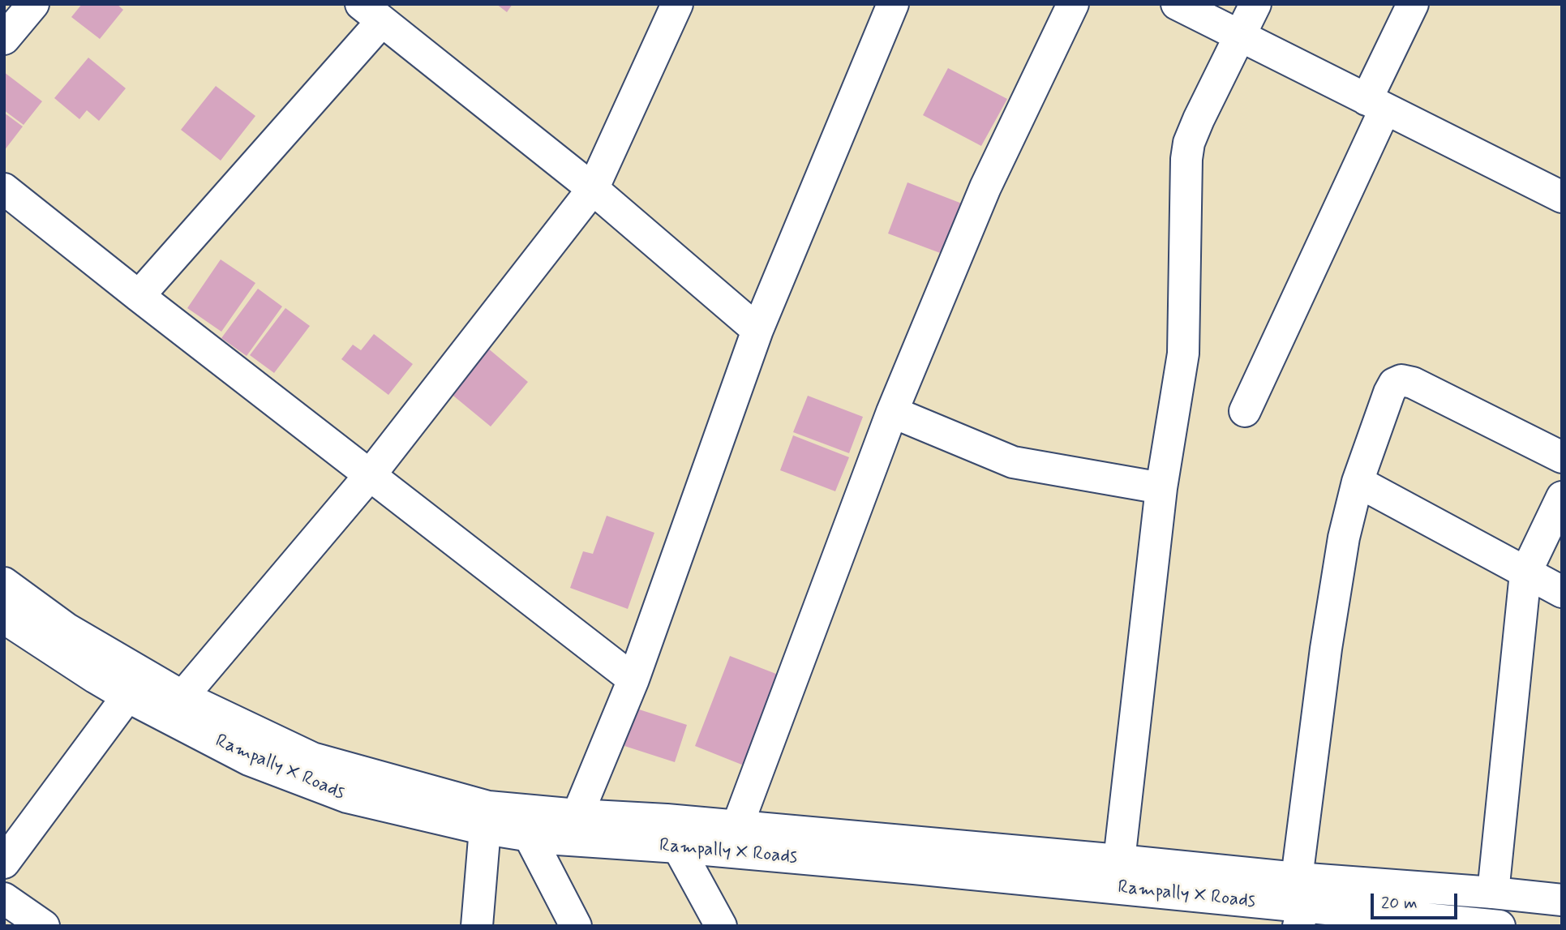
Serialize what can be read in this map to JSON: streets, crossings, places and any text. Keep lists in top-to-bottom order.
{
  "streets": {
    "street": ["Rampally X Roads"]
  },
  "scale_bar": "20 m"
}
